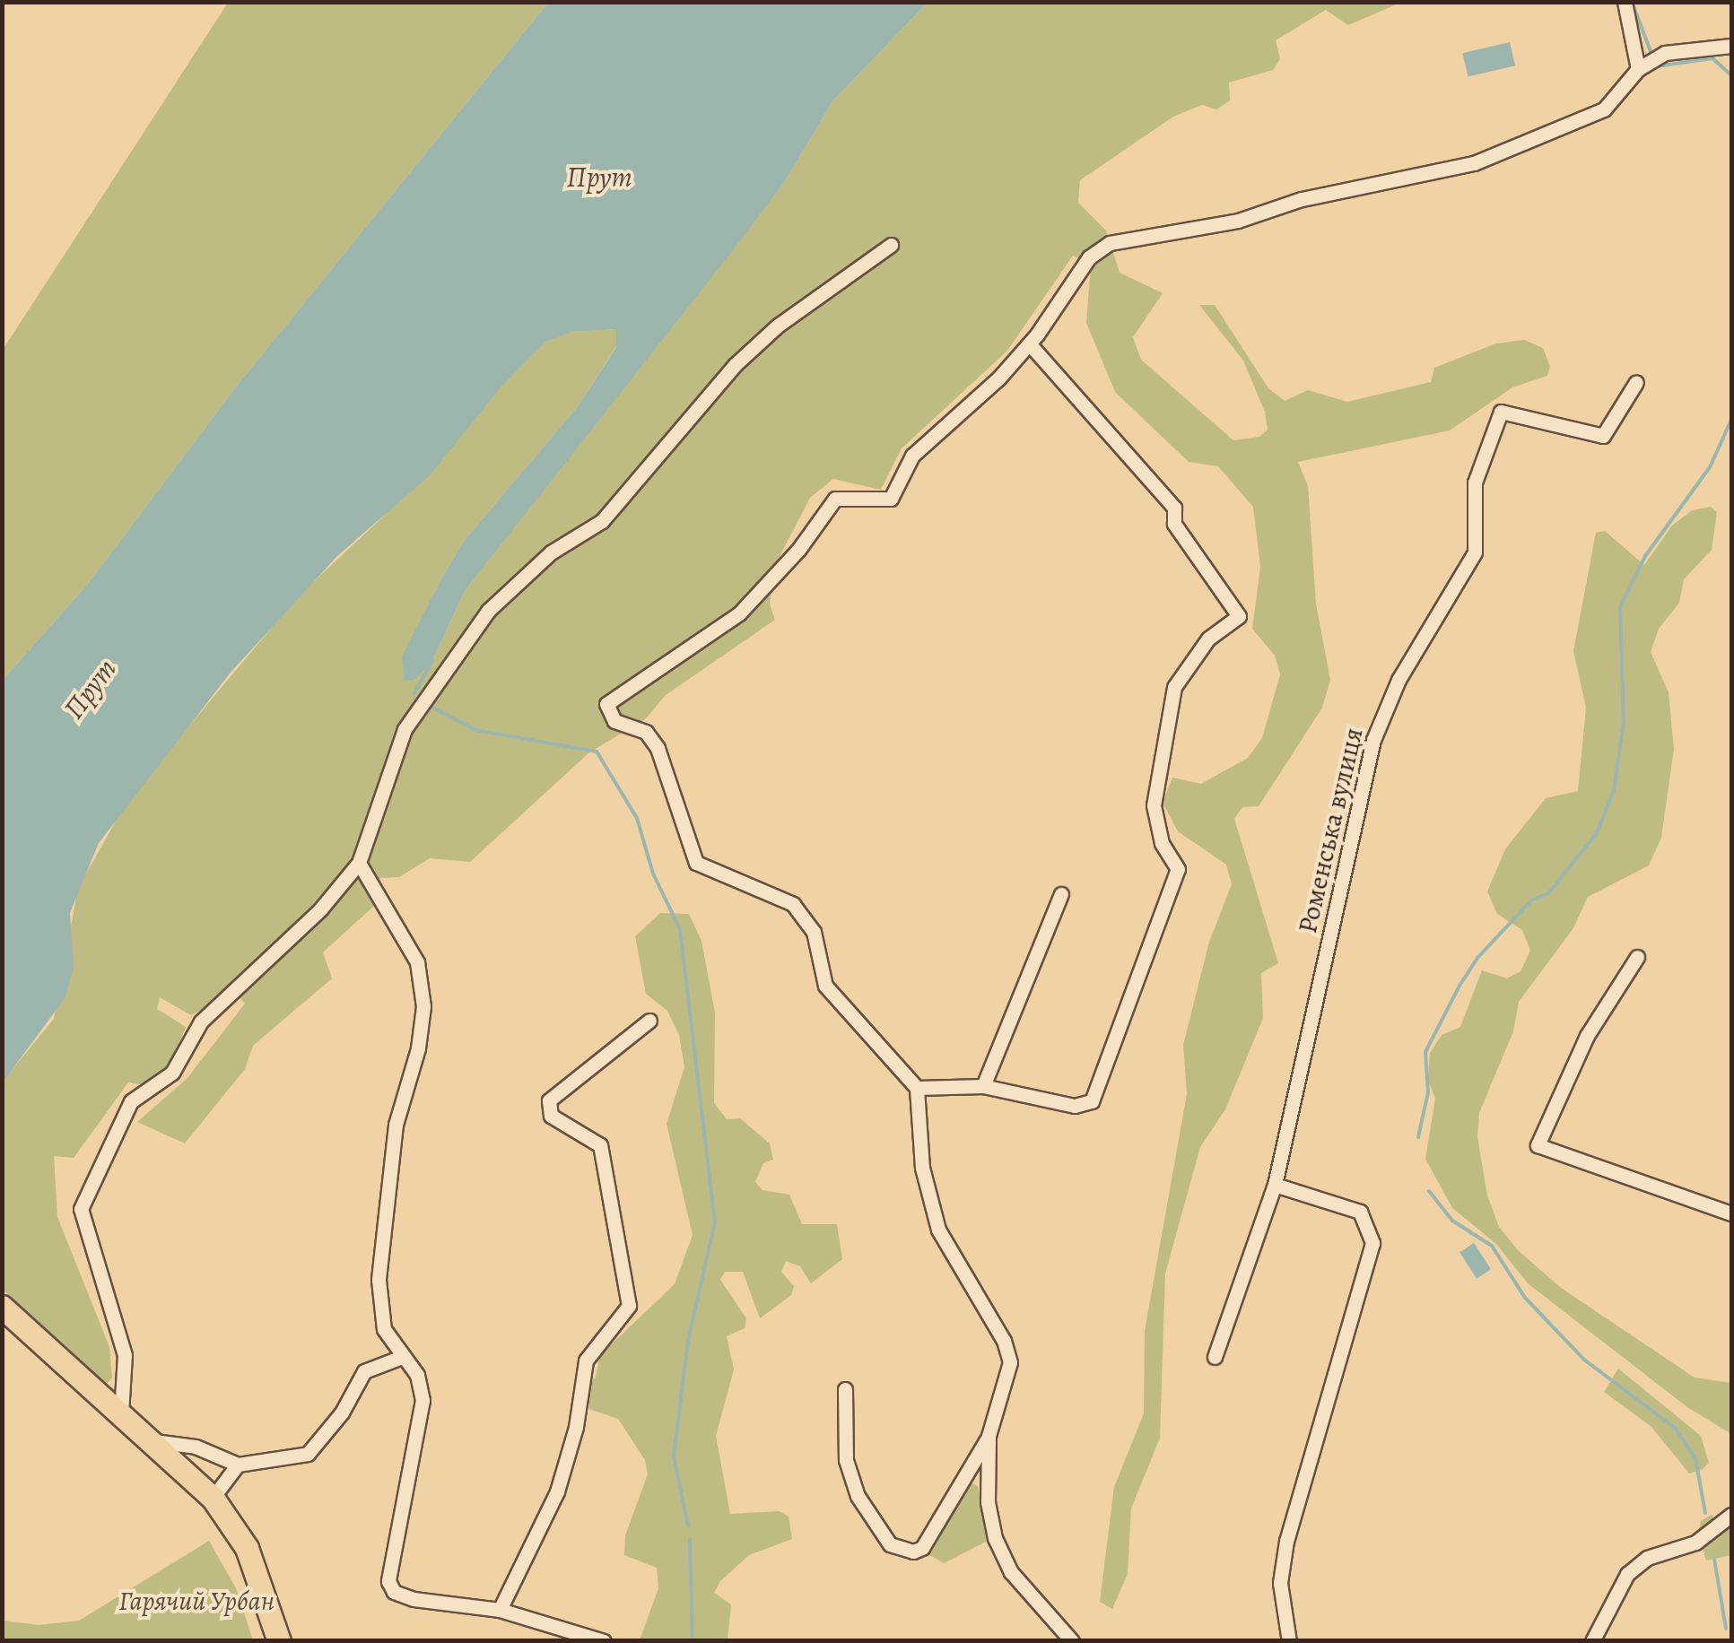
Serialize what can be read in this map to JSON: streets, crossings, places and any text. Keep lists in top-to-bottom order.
{
  "streets": {
    "street": ["Роменська вулиця"]
  },
  "water": ["Прут"],
  "parks": ["Гарячий Урбан"]
}
